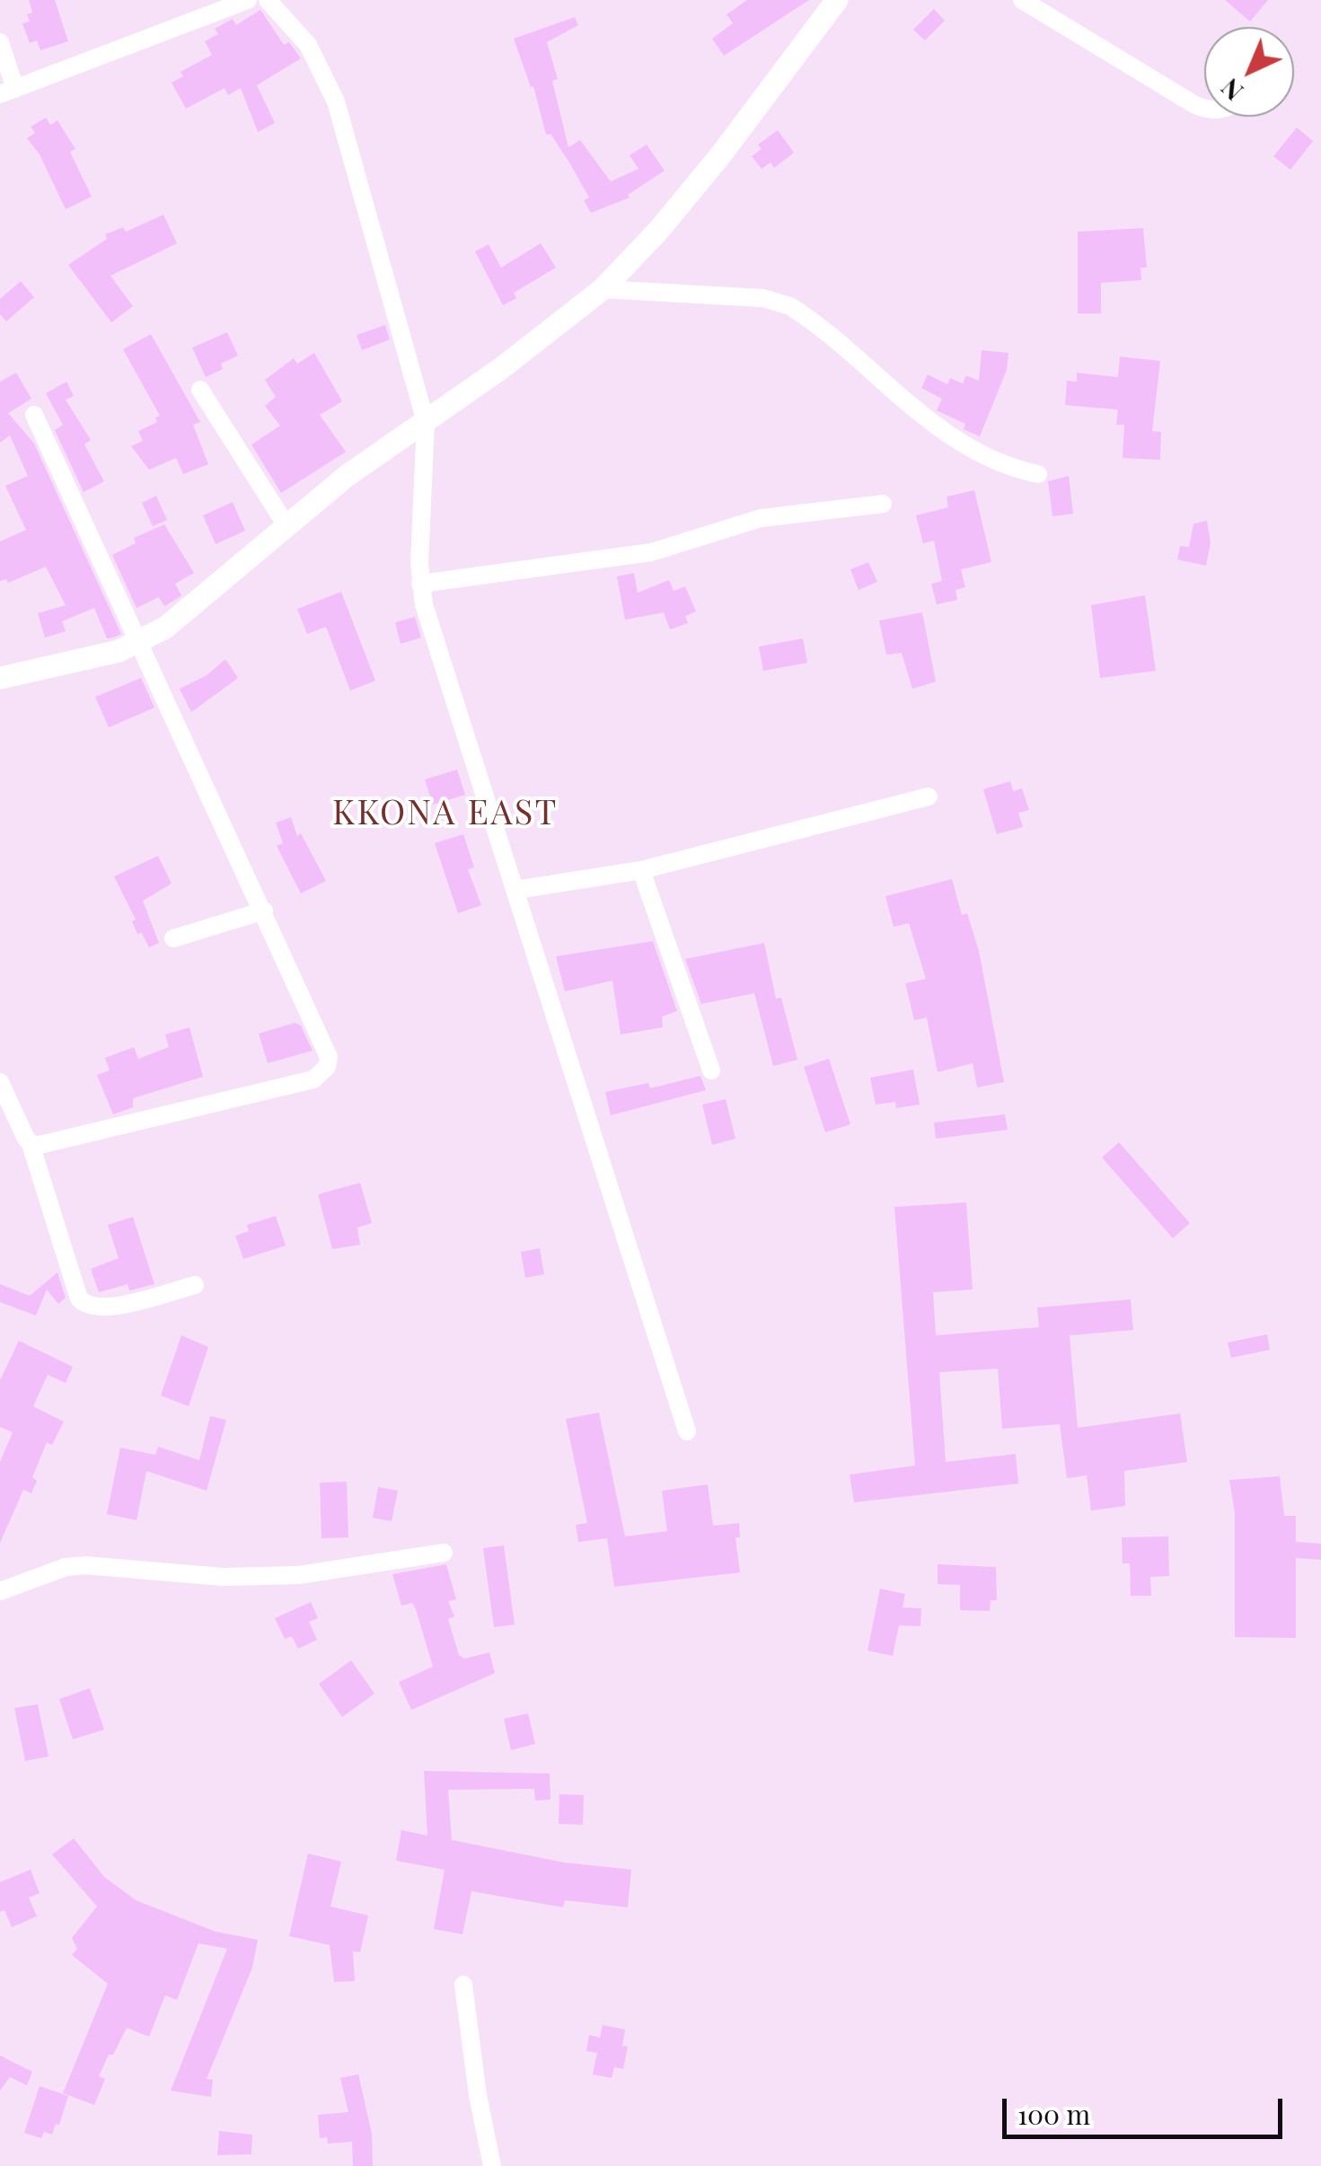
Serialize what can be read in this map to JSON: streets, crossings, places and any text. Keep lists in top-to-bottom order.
{
  "districts": ["KKONA EAST"],
  "scale_bar": "100 m",
  "north": "bottom left"
}
